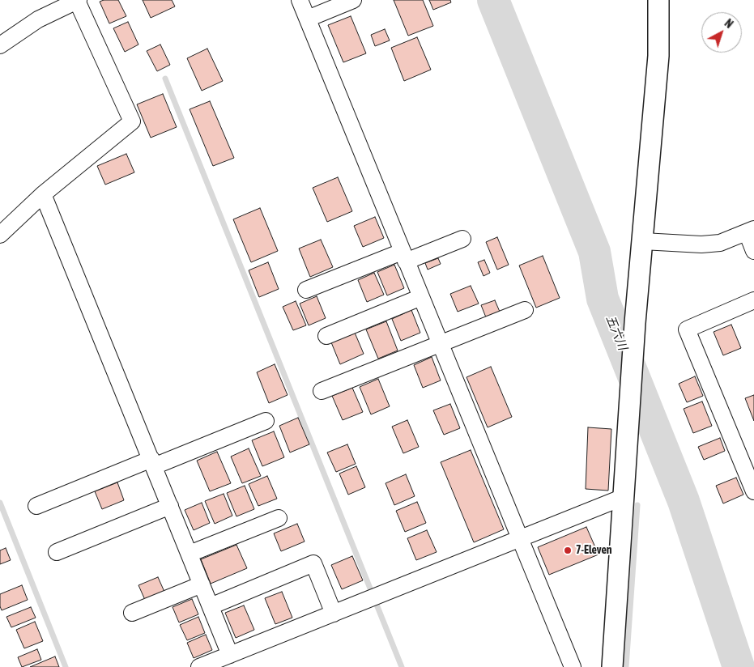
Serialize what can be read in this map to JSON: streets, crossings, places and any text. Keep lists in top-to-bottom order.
{
  "water": ["五六川"],
  "places": ["7-Eleven"],
  "north": "top right"
}
